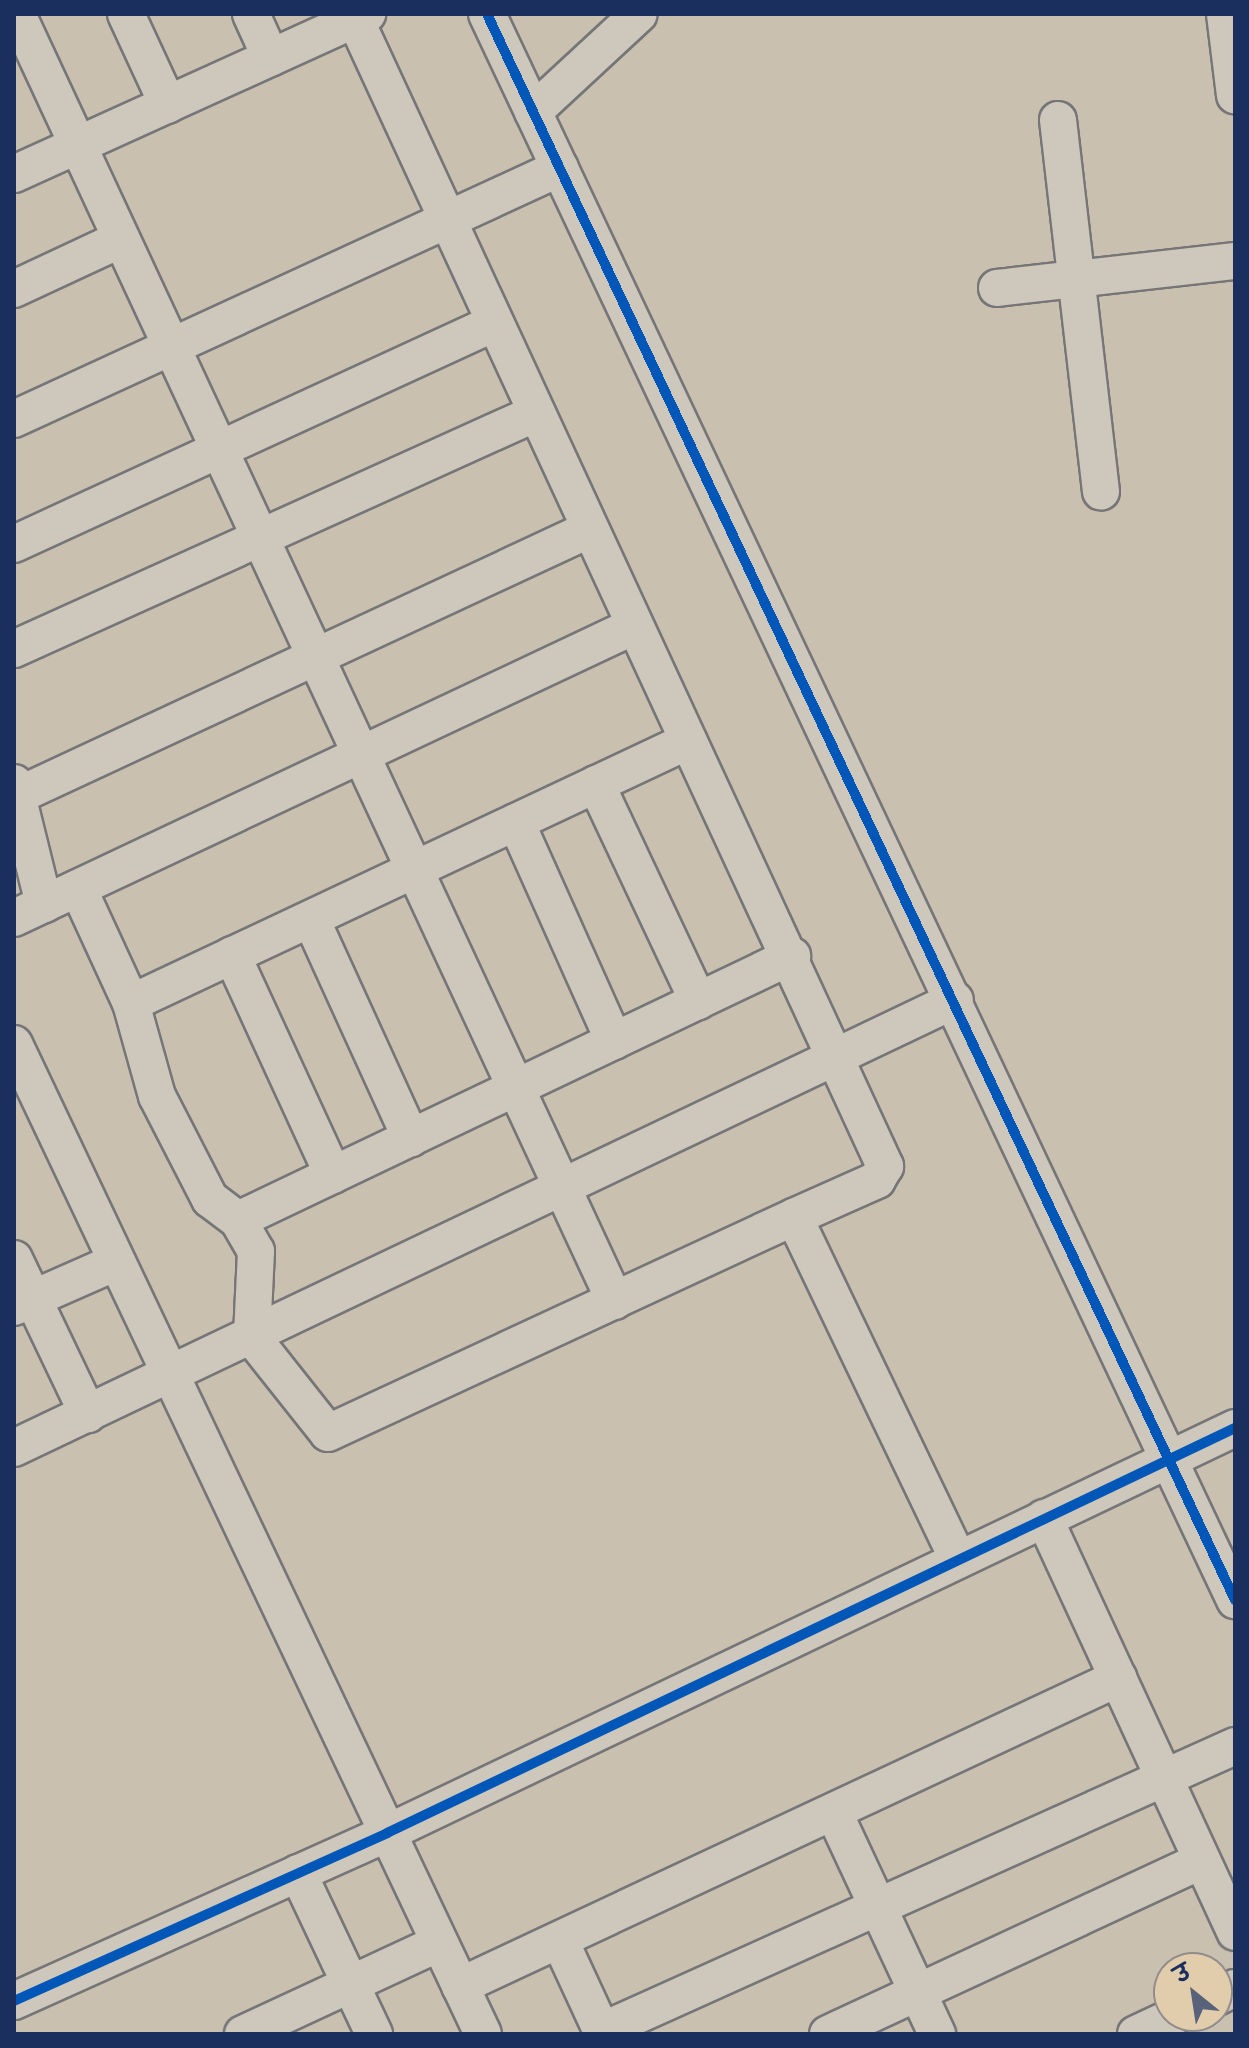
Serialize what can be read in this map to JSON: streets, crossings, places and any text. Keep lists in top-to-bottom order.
{
  "north": "top left"
}
